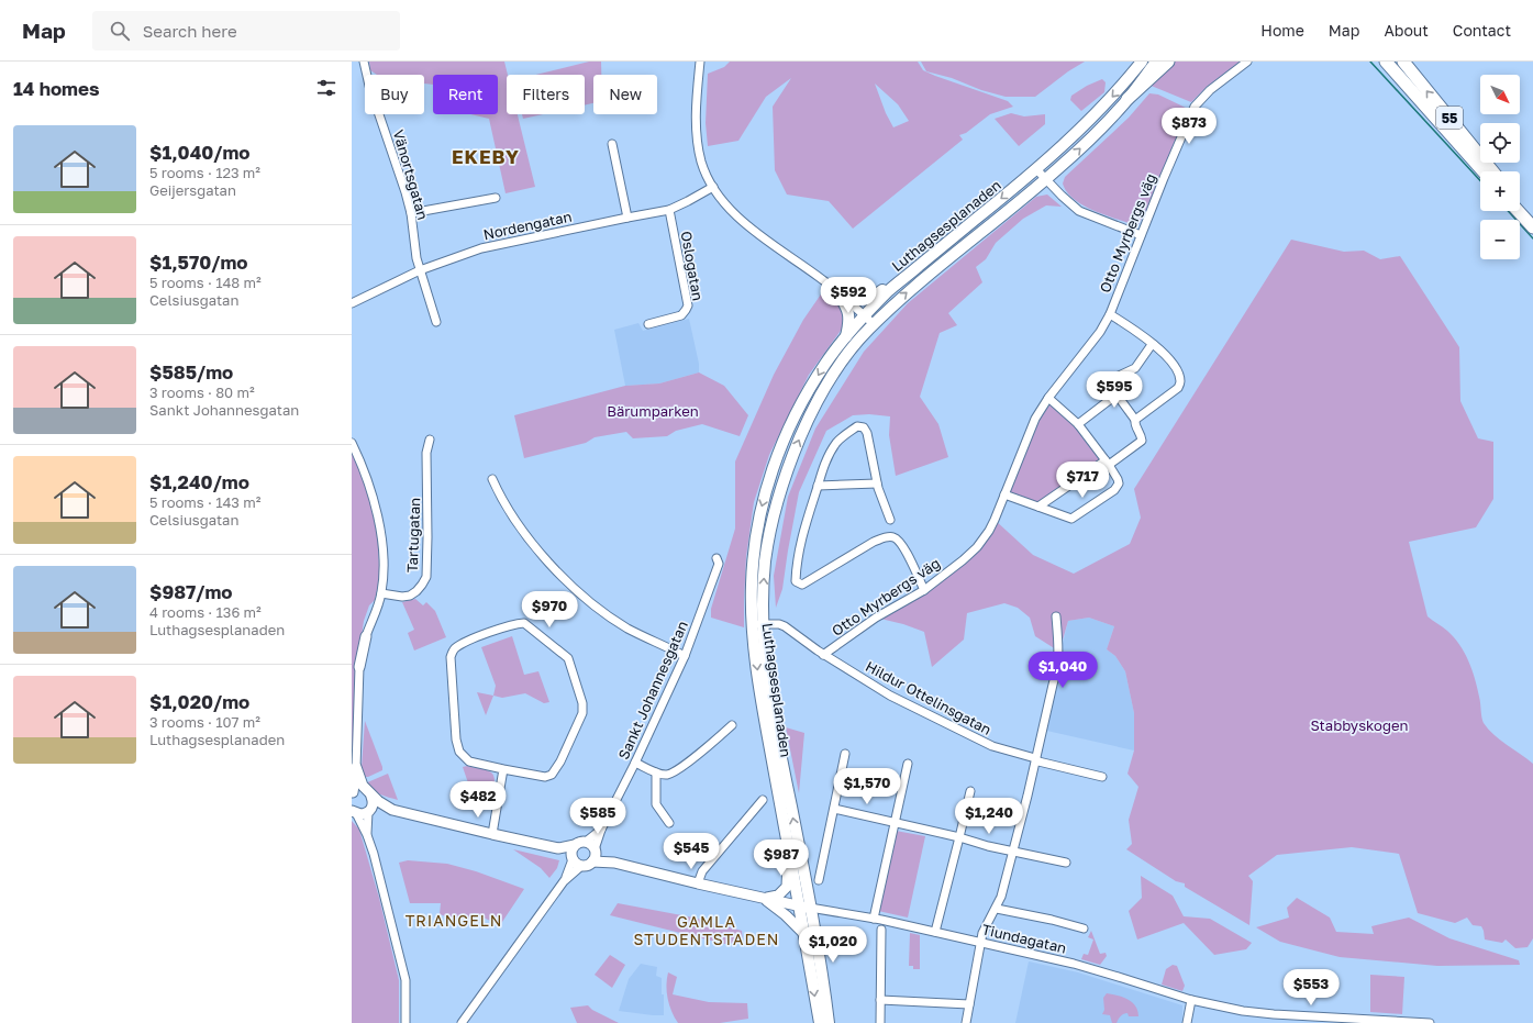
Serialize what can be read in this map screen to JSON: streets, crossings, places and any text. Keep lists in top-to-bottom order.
{
  "streets": {
    "main road": ["55", "Luthagsesplanaden"],
    "street": [
      "Vänortsgatan",
      "Nordengatan",
      "Otto Myrbergs väg",
      "Oslogatan",
      "Tartugatan",
      "Sankt Johannesgatan",
      "Hildur Ottelinsgatan",
      "Tiundagatan"
    ]
  },
  "crossings": [
    ["Vänortsgatan", "Nordengatan"],
    ["Nordengatan", "Oslogatan"],
    ["Luthagsesplanaden", "Hildur Ottelinsgatan"],
    ["Luthagsesplanaden", "Tiundagatan"],
    ["Otto Myrbergs väg", "Hildur Ottelinsgatan"],
    ["Sankt Johannesgatan", "Tiundagatan"]
  ],
  "districts": ["EKEBY", "TRIANGELN", "GAMLA STUDENTSTADEN"],
  "parks": ["Bärumparken", "Stabbyskogen"],
  "north": "bottom right",
  "page": {
    "header": "Map",
    "search": "Search here",
    "nav": [
      "Home",
      "Map",
      "About",
      "Contact"
    ],
    "heading": "14 homes",
    "map_buttons": ["+", "−"],
    "chip": [
      "Buy",
      "Rent",
      "Filters",
      "New"
    ],
    "price": [
      "$873",
      "$592",
      "$595",
      "$717",
      "$970",
      "$1,040",
      "$1,570",
      "$482",
      "$585",
      "$1,240",
      "$545",
      "$987",
      "$1,020",
      "$553"
    ],
    "list": [
      {
        "name": "$1,040/mo",
        "note": "5 rooms · 123 m² · Geijersgatan"
      },
      {
        "name": "$1,570/mo",
        "note": "5 rooms · 148 m² · Celsiusgatan"
      },
      {
        "name": "$585/mo",
        "note": "3 rooms · 80 m² · Sankt Johannesgatan"
      },
      {
        "name": "$1,240/mo",
        "note": "5 rooms · 143 m² · Celsiusgatan"
      },
      {
        "name": "$987/mo",
        "note": "4 rooms · 136 m² · Luthagsesplanaden"
      },
      {
        "name": "$1,020/mo",
        "note": "3 rooms · 107 m² · Luthagsesplanaden"
      }
    ]
  }
}
